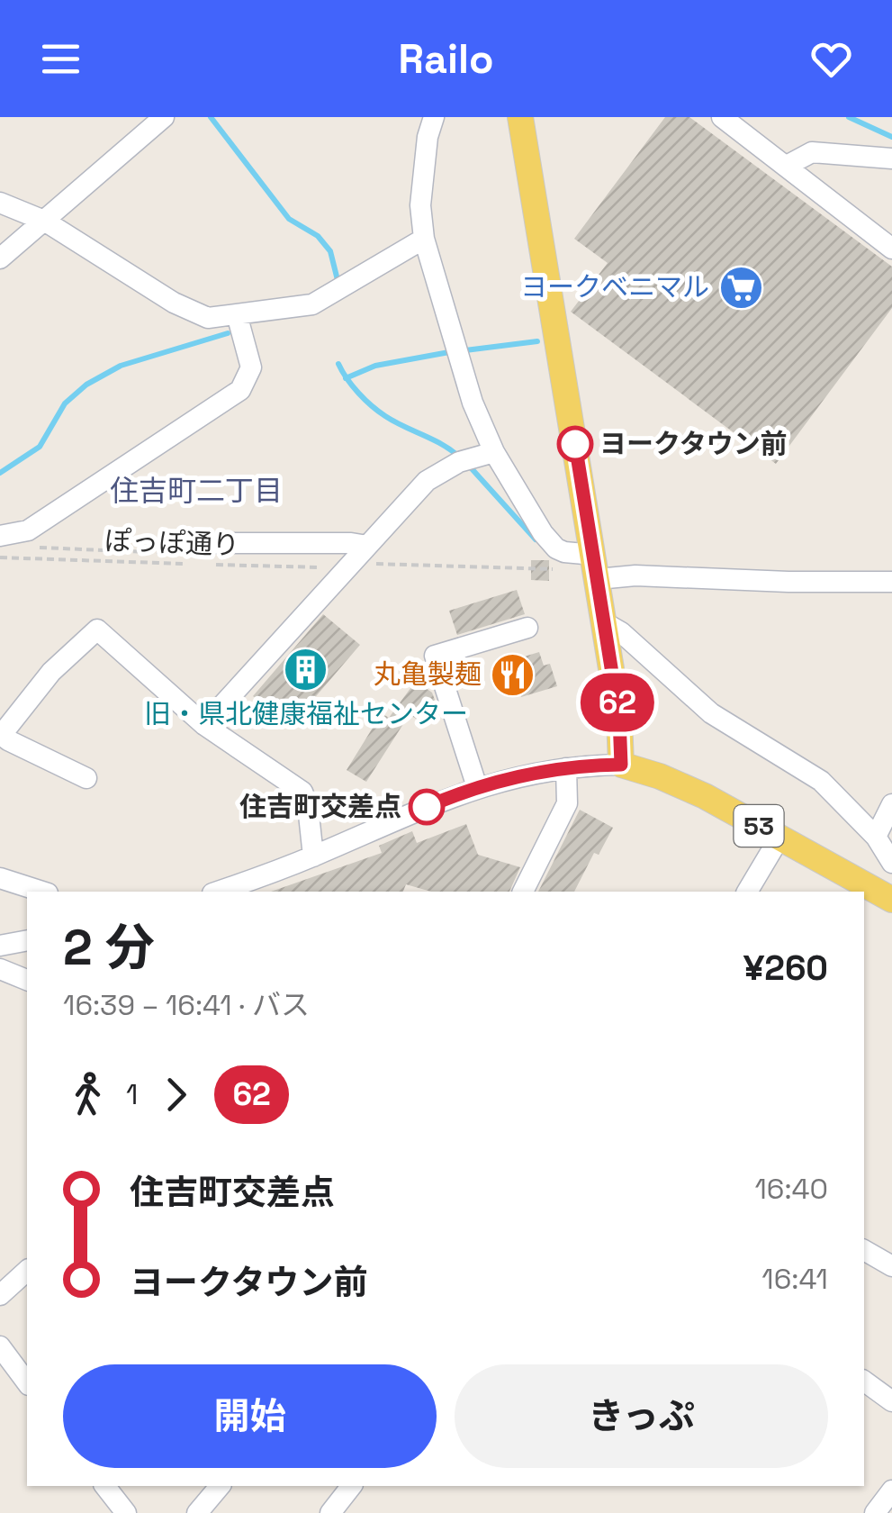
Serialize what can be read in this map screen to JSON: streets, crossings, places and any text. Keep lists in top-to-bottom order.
{
  "streets": {
    "main road": ["53"],
    "path": ["ぽっぽ通り"]
  },
  "districts": ["住吉町二丁目"],
  "places": {
    "supermarket": ["ヨークベニマル"],
    "other": ["ヨークタウン前", "住吉町交差点"],
    "building": ["旧・県北健康福祉センター"],
    "restaurant": ["丸亀製麺"]
  },
  "lines": ["bus line 62"],
  "page": {
    "header": "Railo",
    "on_map": "62",
    "heading": ["2 分", "16:39 – 16:41 · バス", "¥260"],
    "legs": ["1", "62"],
    "list": [
      {
        "name": "住吉町交差点",
        "value": "16:40"
      },
      {
        "name": "ヨークタウン前",
        "value": "16:41"
      }
    ],
    "buttons": ["開始", "きっぷ"]
  }
}
